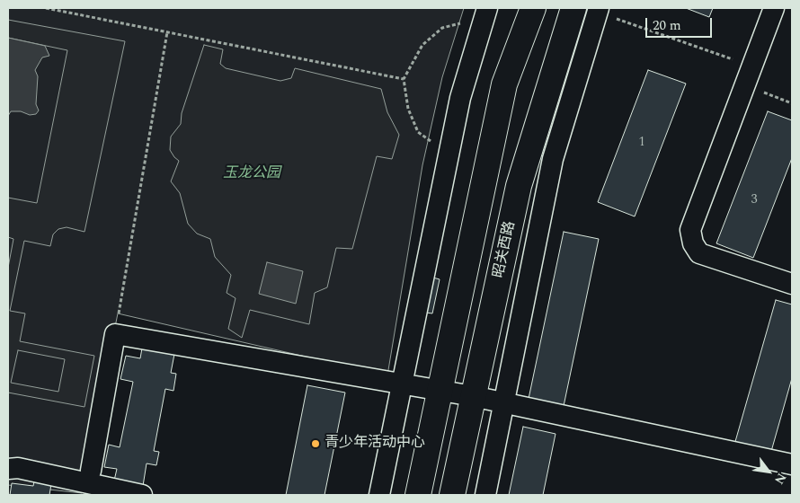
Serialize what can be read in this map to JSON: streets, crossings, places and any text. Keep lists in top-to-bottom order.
{
  "streets": {
    "main road": ["昭关西路"]
  },
  "parks": ["玉龙公园"],
  "places": ["青少年活动中心"],
  "house_numbers": ["1", "3"],
  "scale_bar": "20 m",
  "north": "bottom right"
}
